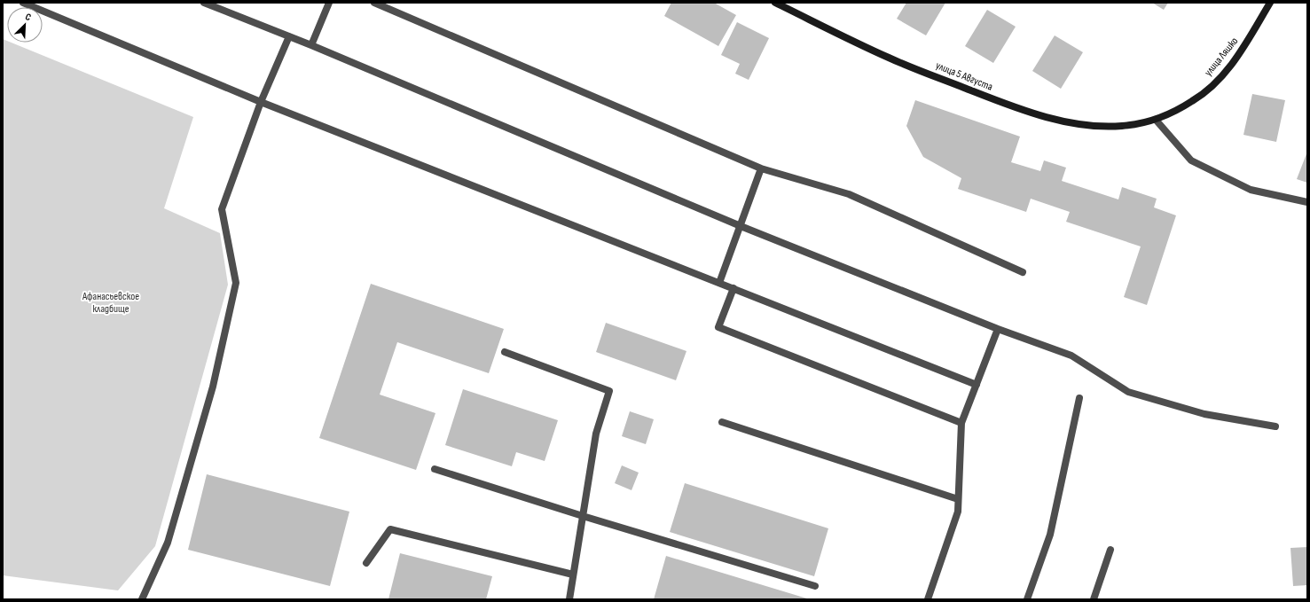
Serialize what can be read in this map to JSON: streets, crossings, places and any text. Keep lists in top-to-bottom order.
{
  "streets": {
    "main road": ["улица Ляшко", "улица 5 Августа"]
  },
  "crossings": [
    ["улица Ляшко", "улица 5 Августа"]
  ],
  "parks": ["Афанасьевское кладбище"],
  "north": "top right"
}
